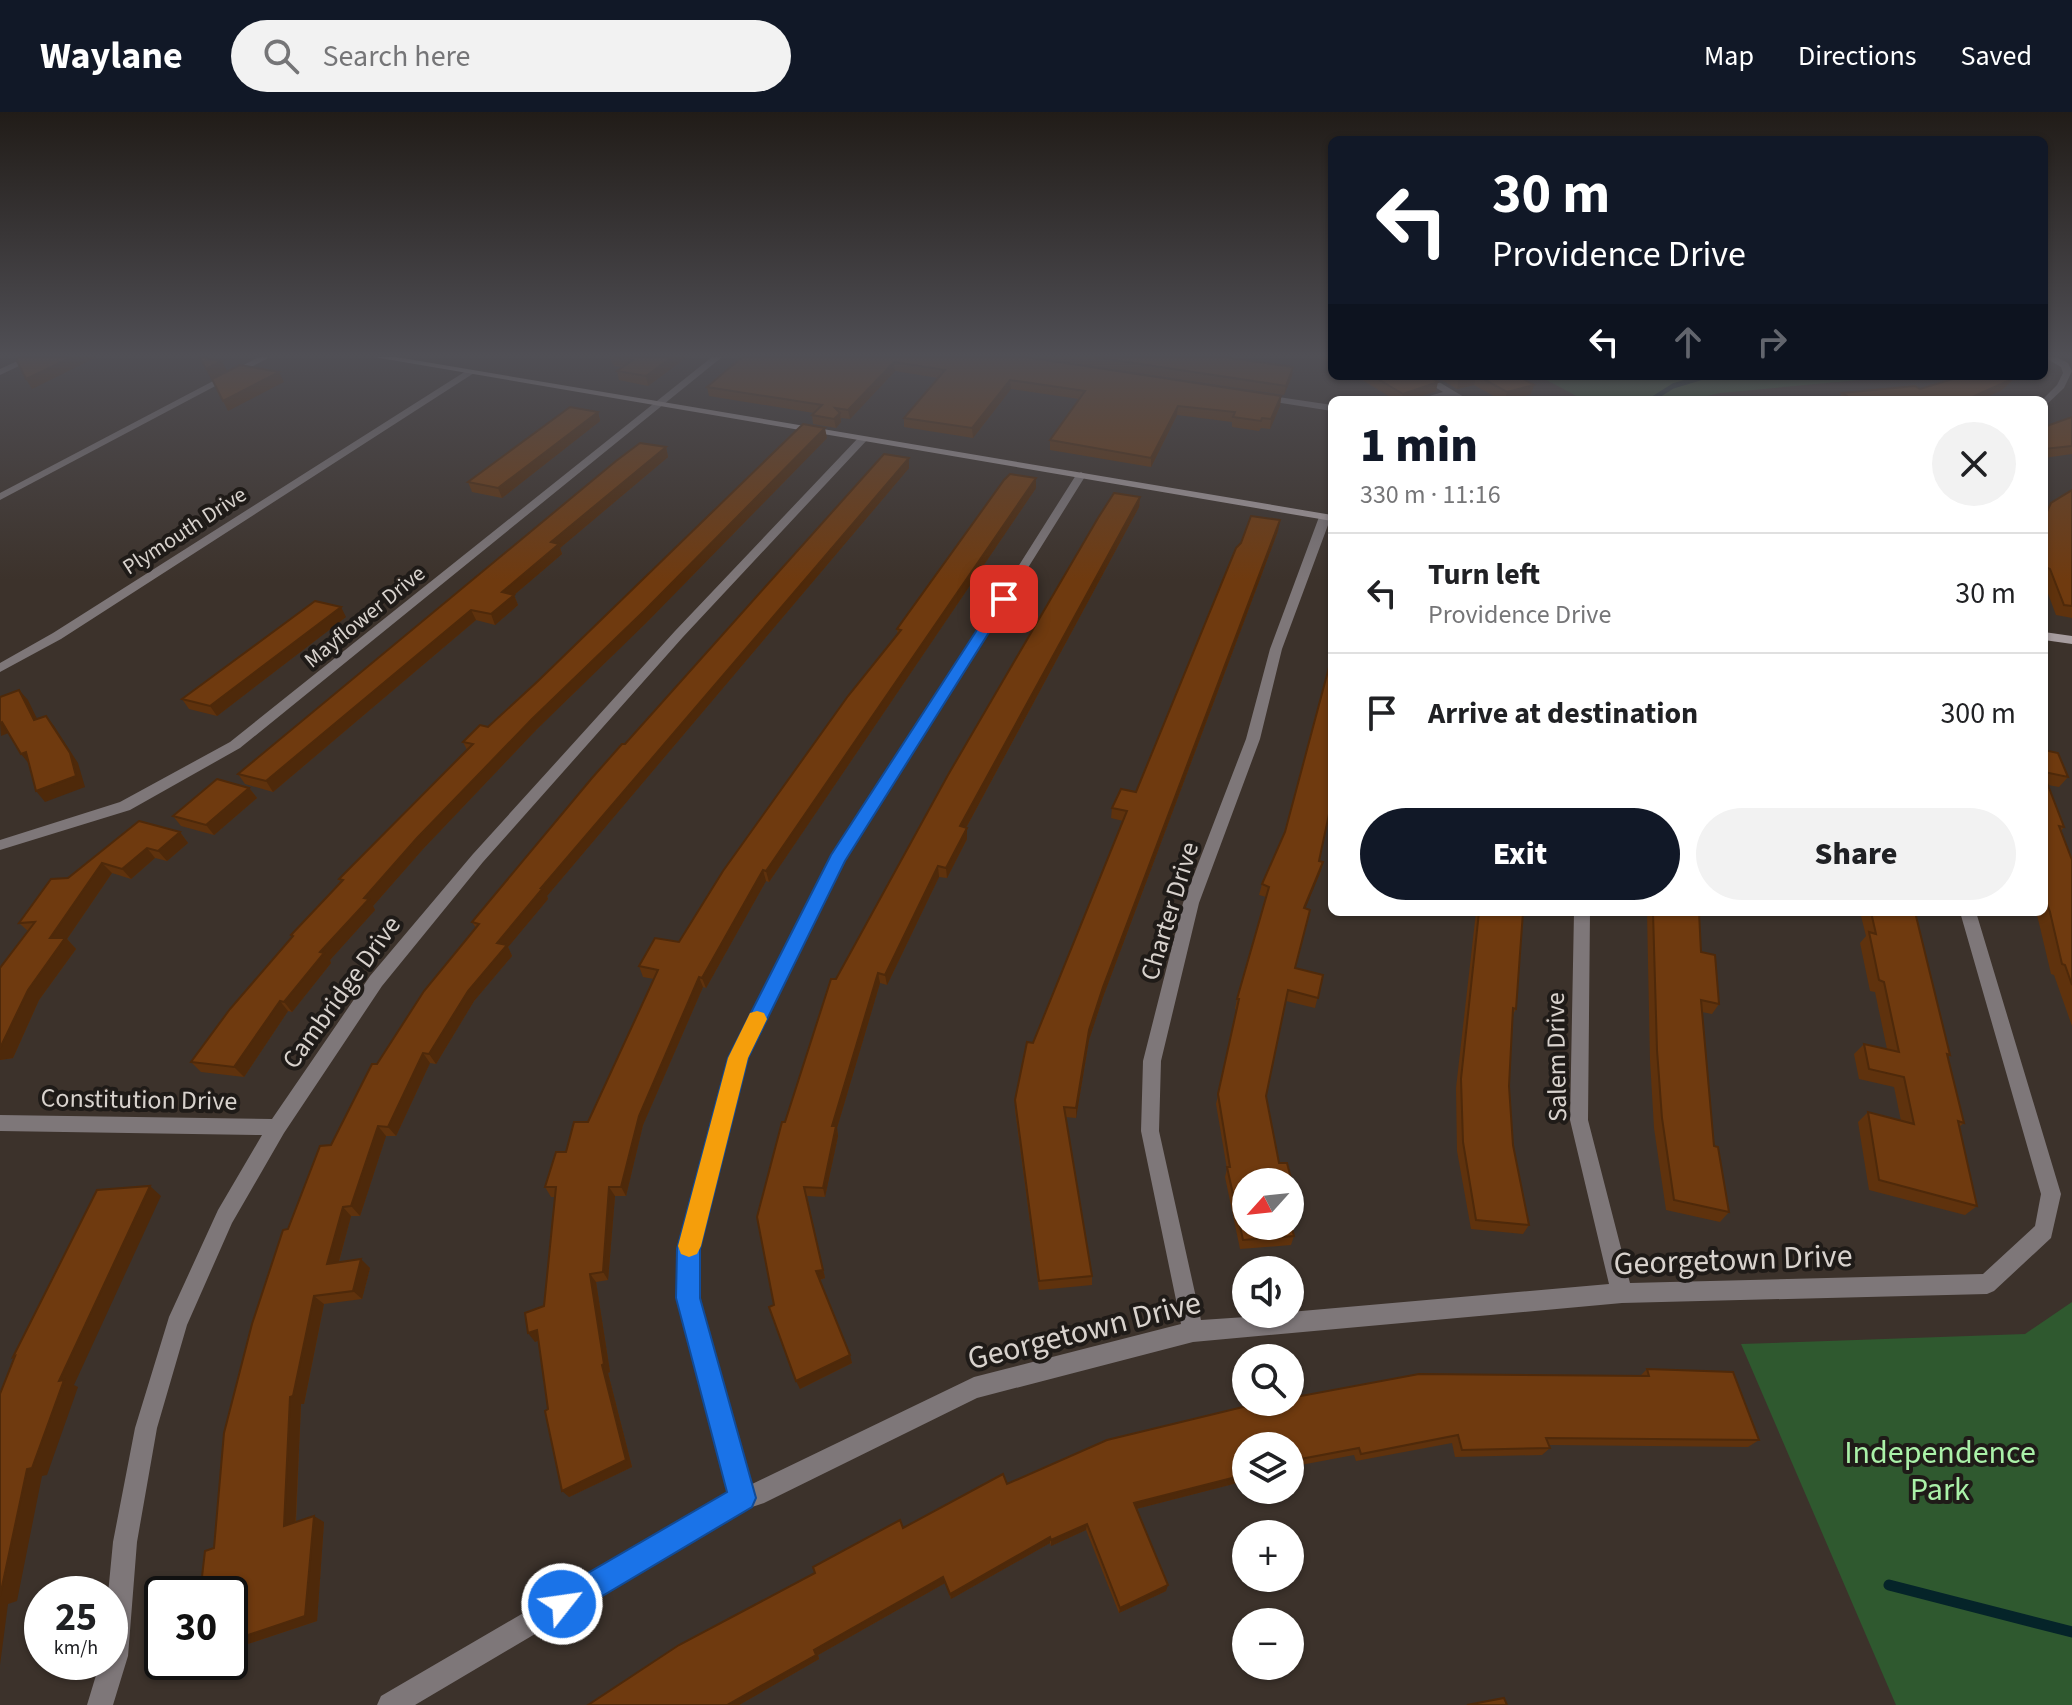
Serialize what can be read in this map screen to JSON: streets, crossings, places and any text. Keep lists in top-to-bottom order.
{
  "streets": {
    "street": [
      "Plymouth Drive",
      "Mayflower Drive",
      "Charter Drive",
      "Cambridge Drive",
      "Salem Drive",
      "Constitution Drive",
      "Georgetown Drive"
    ]
  },
  "crossings": [
    ["Charter Drive", "Georgetown Drive"],
    ["Cambridge Drive", "Constitution Drive"],
    ["Salem Drive", "Georgetown Drive"]
  ],
  "parks": ["Independence Park"],
  "north": "bottom left",
  "page": {
    "header": "Waylane",
    "search": "Search here",
    "nav": ["Map", "Directions", "Saved"],
    "turn": ["30 m", "Providence Drive"],
    "heading": ["1 min", "330 m · 11:16"],
    "list": [
      {
        "name": "Turn left",
        "note": "Providence Drive",
        "value": "30 m"
      },
      {
        "name": "Arrive at destination",
        "value": "300 m"
      }
    ],
    "buttons": ["Exit", "Share"],
    "map_buttons": ["+", "−"],
    "speed": "25 km/h",
    "limit": "30"
  }
}
